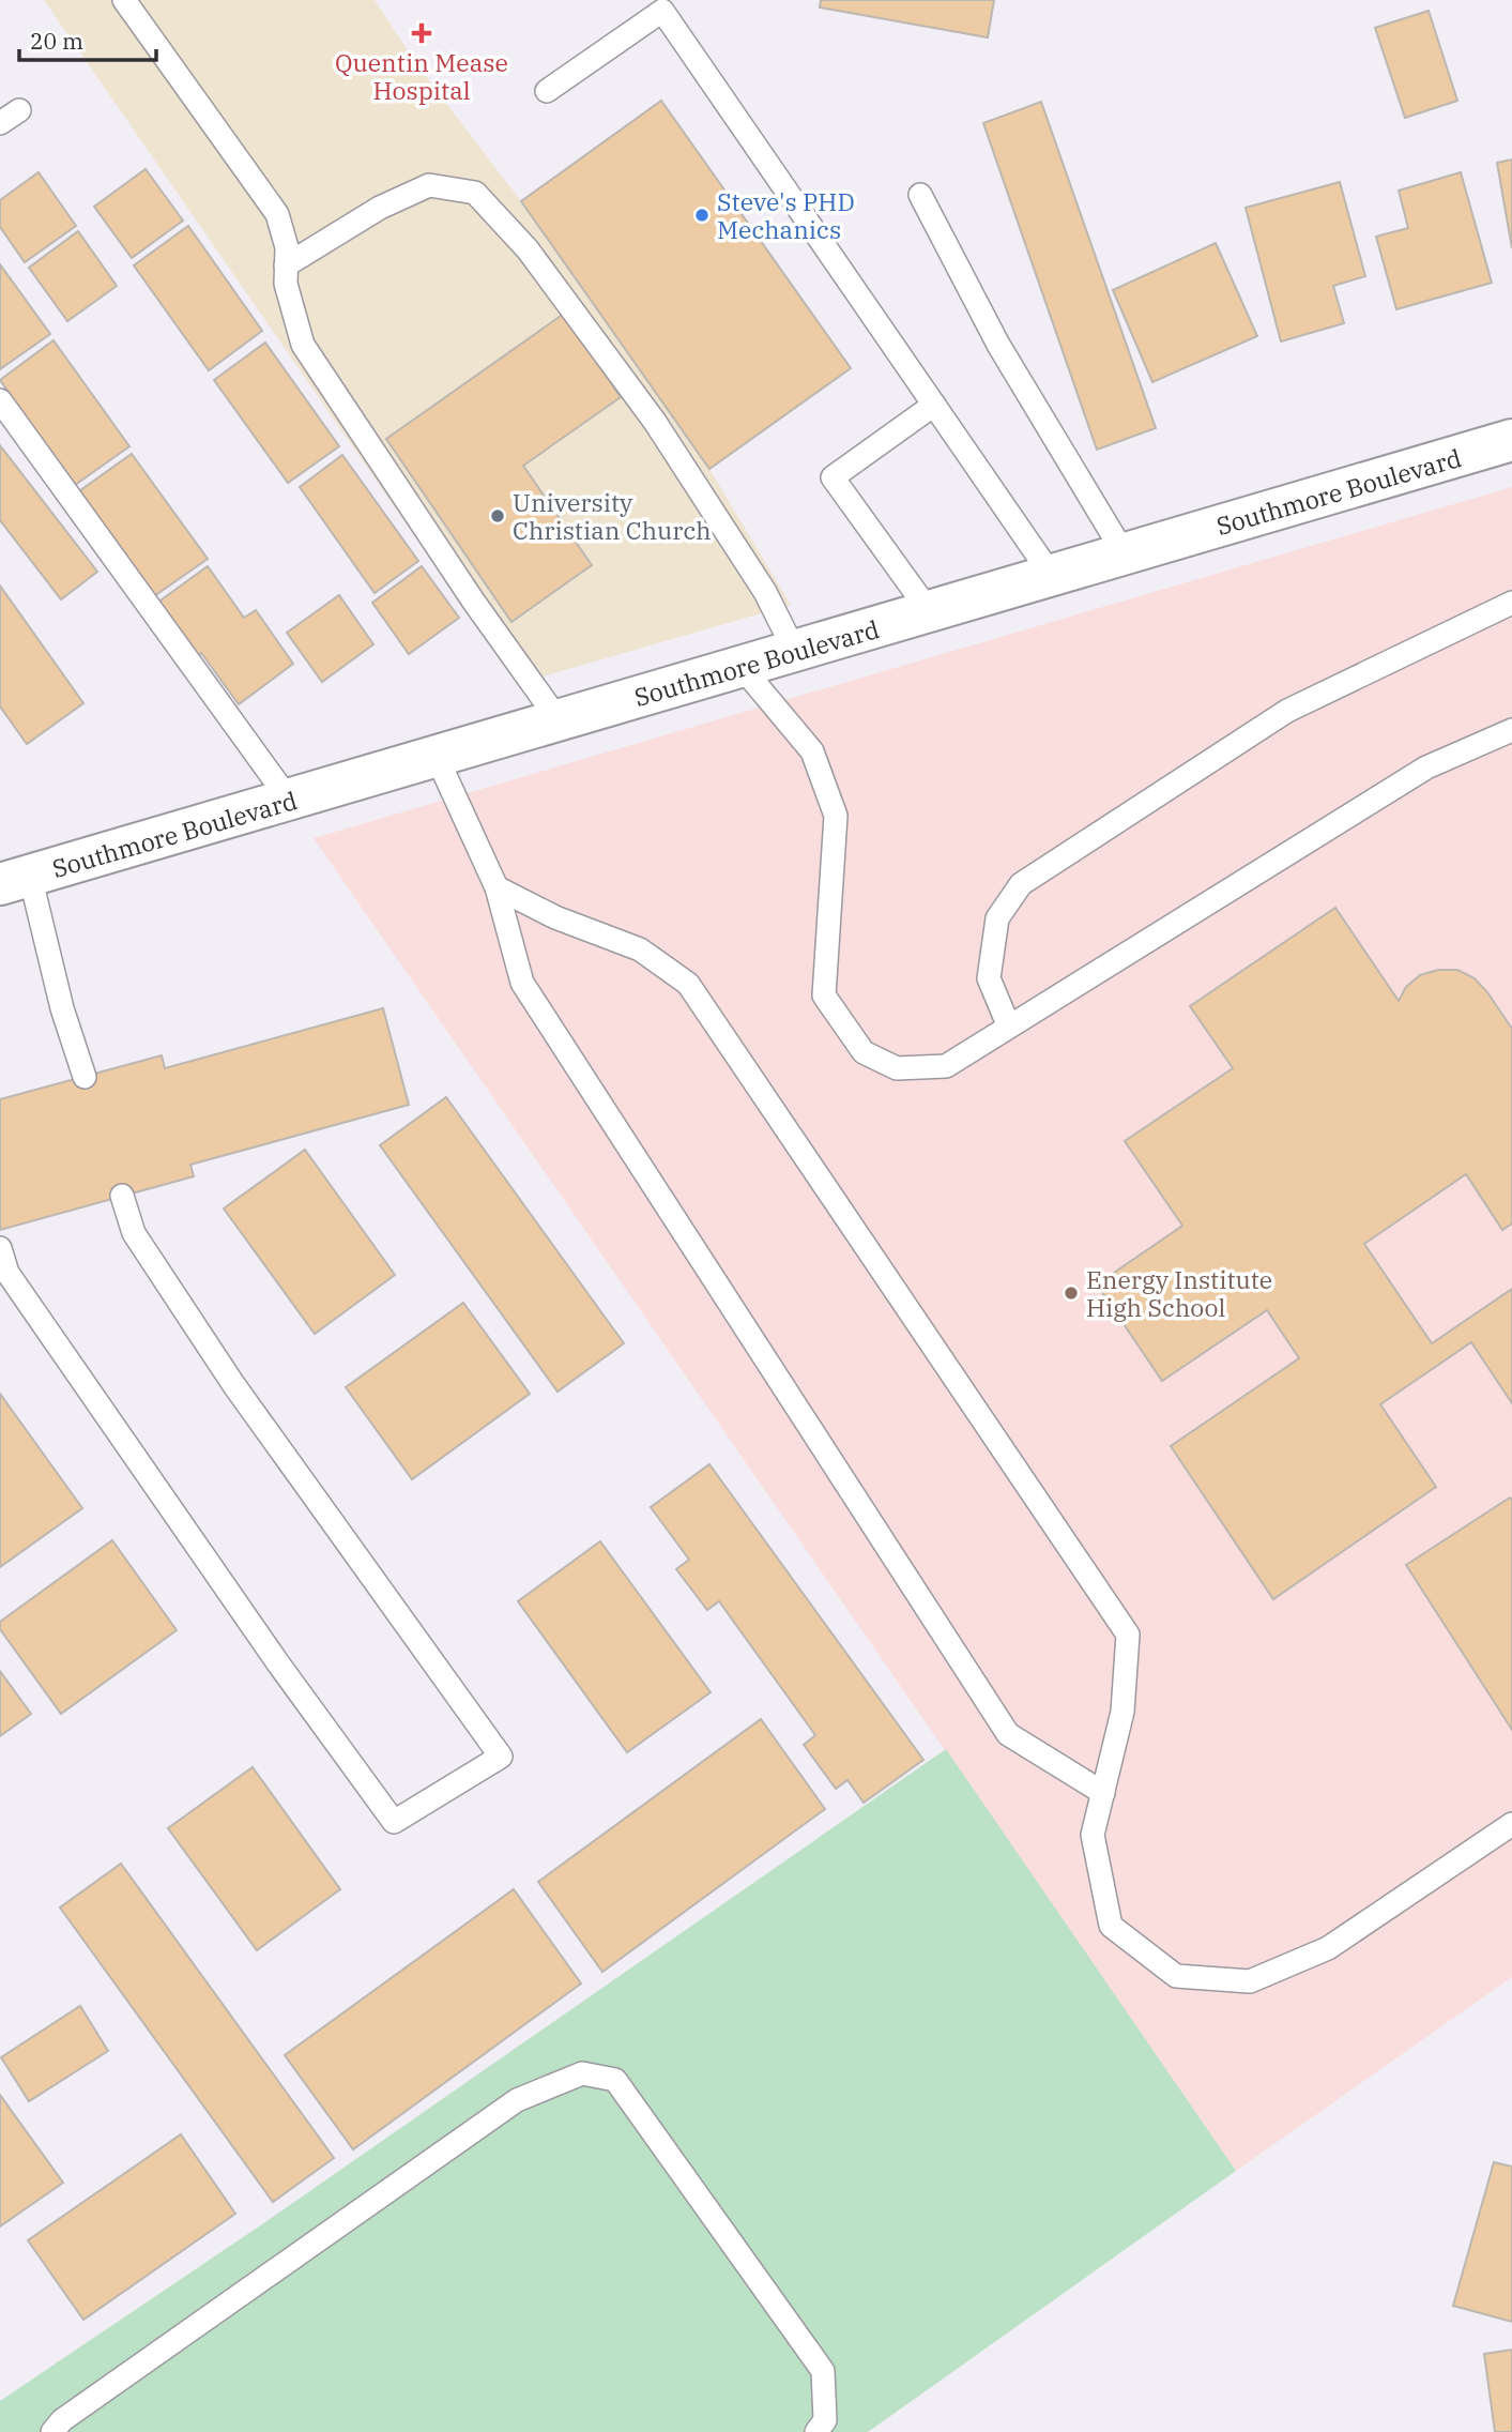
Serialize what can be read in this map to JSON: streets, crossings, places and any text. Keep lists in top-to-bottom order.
{
  "streets": {
    "street": ["Southmore Boulevard"]
  },
  "places": {
    "health": ["Quentin Mease Hospital"],
    "other": ["Steve's PHD Mechanics", "University Christian Church", "Energy Institute High School"]
  },
  "scale_bar": "20 m"
}
